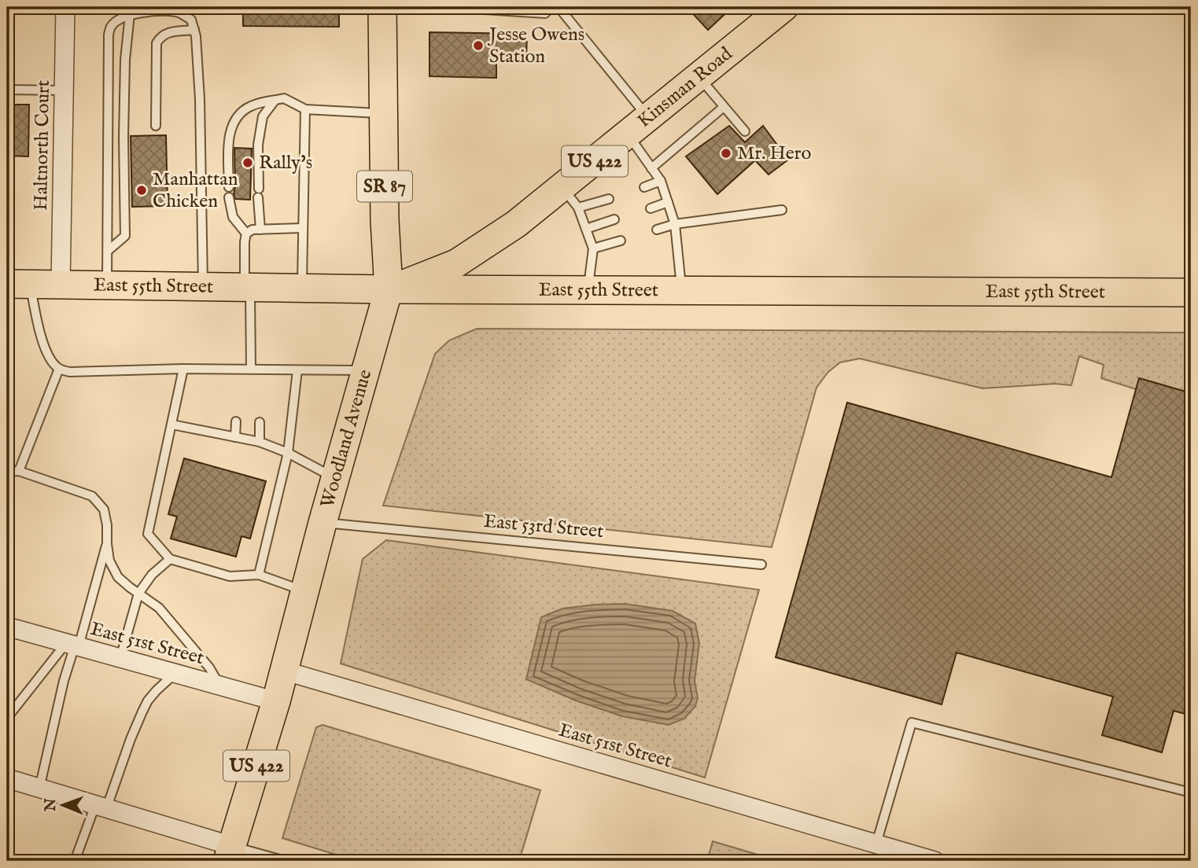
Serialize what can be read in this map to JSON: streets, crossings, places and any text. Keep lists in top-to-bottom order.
{
  "streets": {
    "main road": [
      "Kinsman Road",
      "US 422",
      "SR 87",
      "East 55th Street",
      "Woodland Avenue"
    ],
    "street": ["Haltnorth Court", "East 51st Street"],
    "lane": ["East 53rd Street"]
  },
  "crossings": [
    ["Kinsman Road", "East 55th Street"],
    ["Kinsman Road", "Woodland Avenue"],
    ["Haltnorth Court", "East 55th Street"],
    ["East 55th Street", "Woodland Avenue"],
    ["Woodland Avenue", "East 53rd Street"],
    ["Woodland Avenue", "East 51st Street"]
  ],
  "places": [
    "Jesse Owens Station",
    "Mr. Hero",
    "Rally's",
    "Manhattan Chicken"
  ],
  "north": "left"
}
